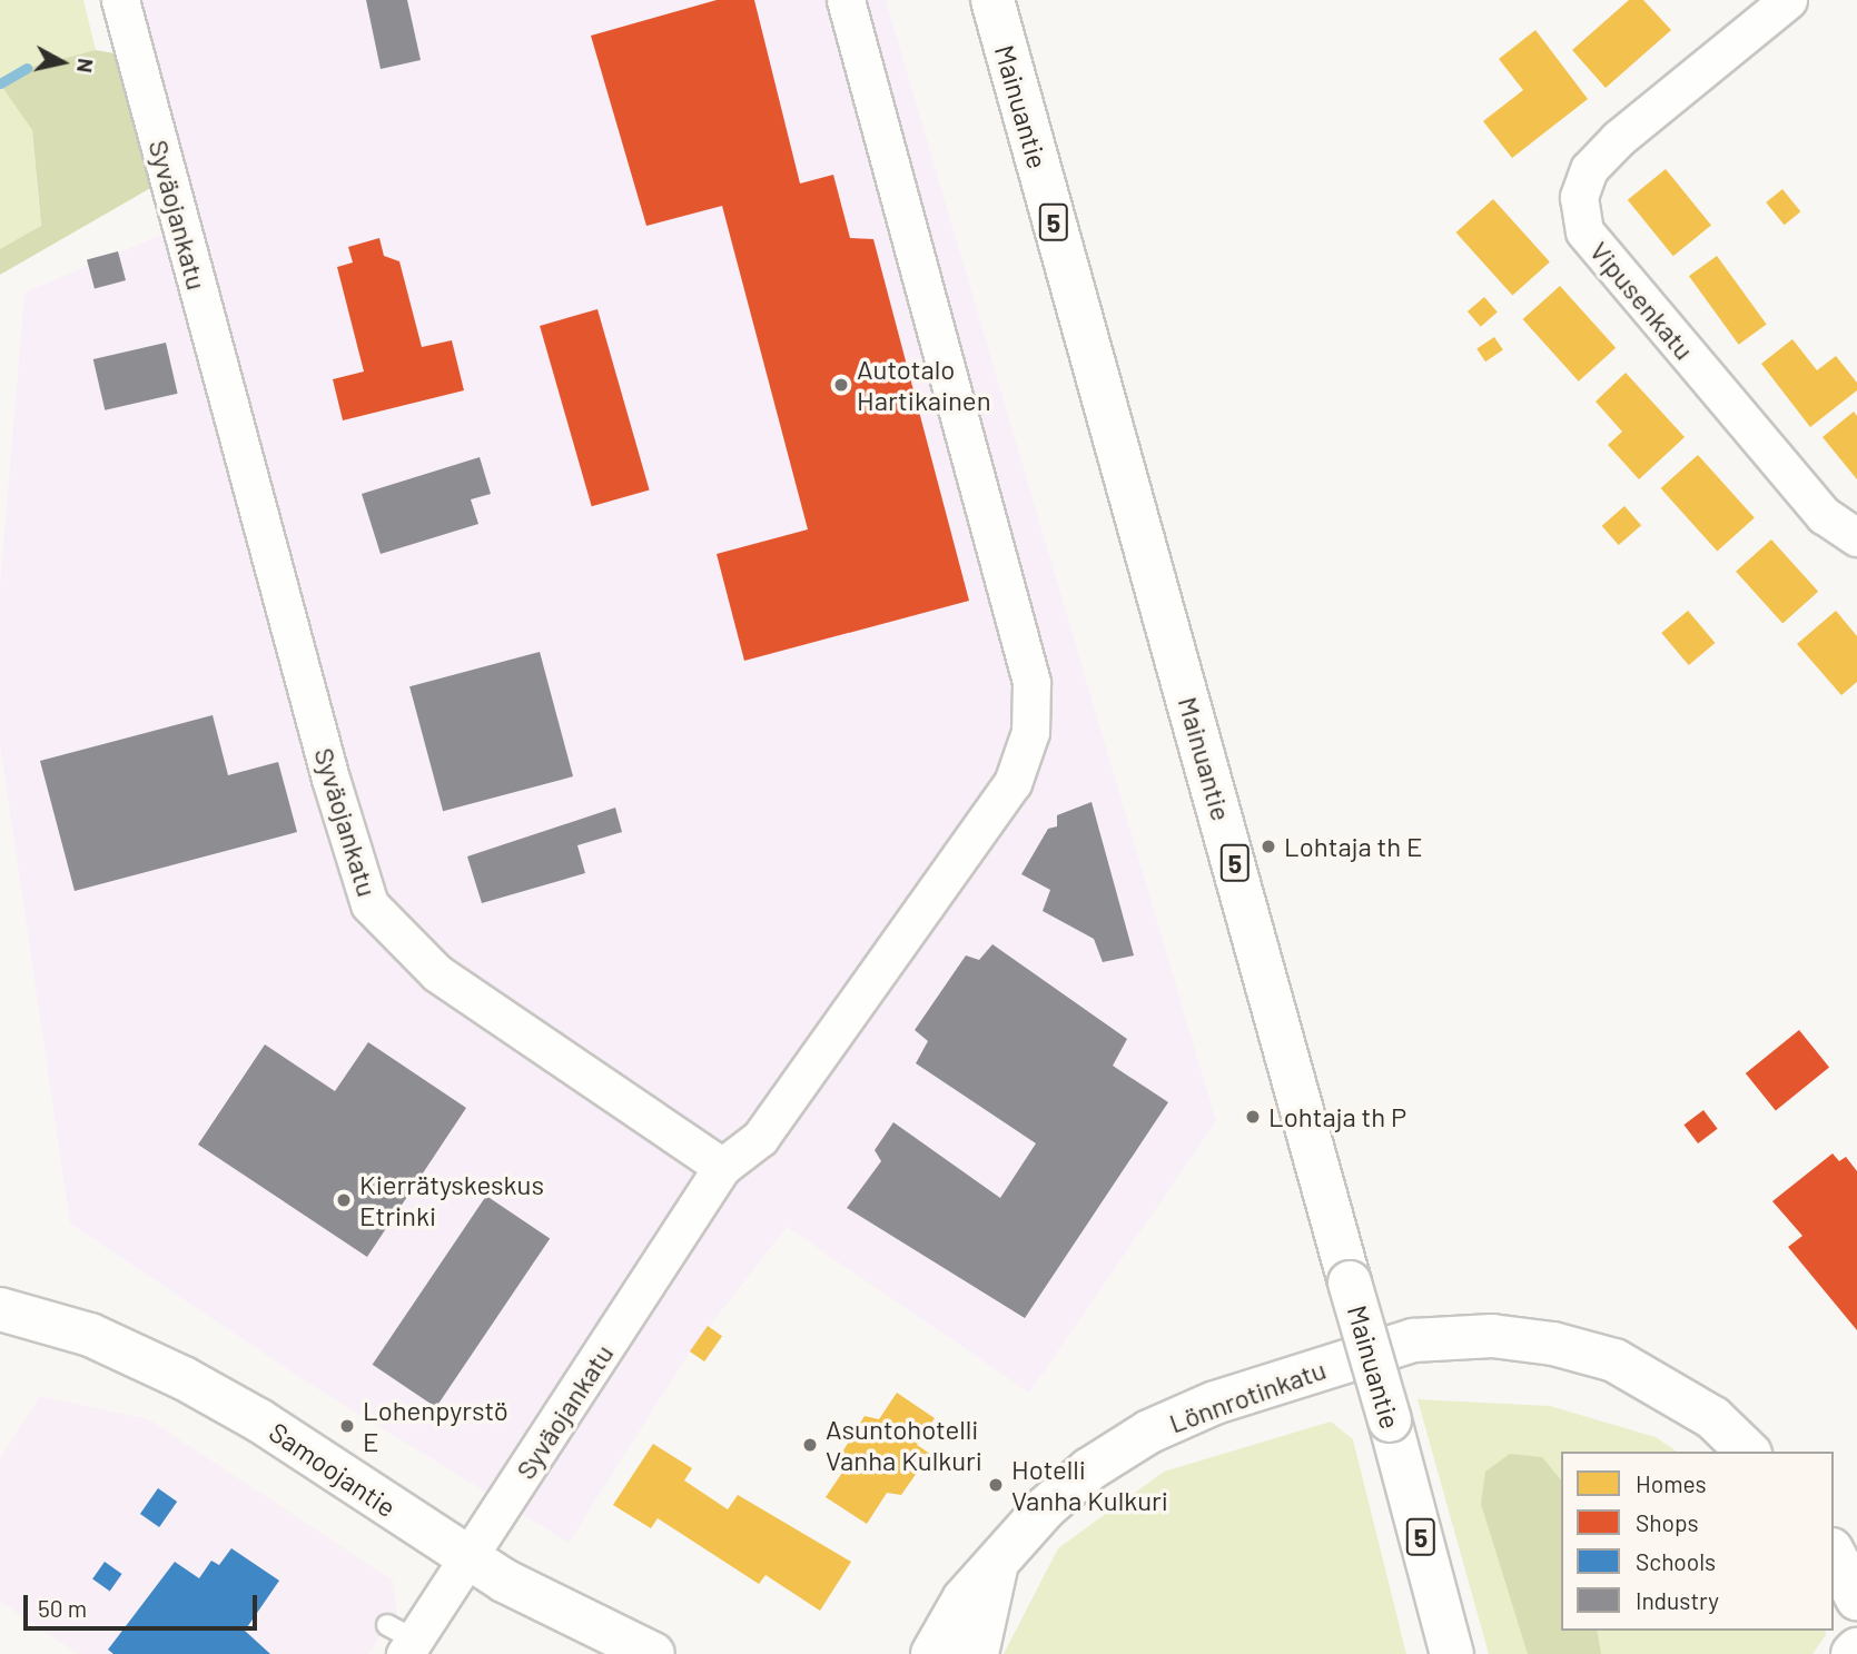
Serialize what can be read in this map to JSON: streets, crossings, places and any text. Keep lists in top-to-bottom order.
{
  "streets": {
    "main road": [
      "Mainuantie",
      "5",
      "Lönnrotinkatu",
      "Samoojantie"
    ],
    "street": ["Syväojankatu", "Vipusenkatu"]
  },
  "crossings": [
    ["Syväojankatu", "Samoojantie"]
  ],
  "places": [
    "Autotalo Hartikainen",
    "Lohtaja th E",
    "Lohtaja th P",
    "Kierrätyskeskus Etrinki",
    "Lohenpyrstö E",
    "Asuntohotelli Vanha Kulkuri",
    "Hotelli Vanha Kulkuri"
  ],
  "legend": [
    "Homes",
    "Shops",
    "Schools",
    "Industry"
  ],
  "scale_bar": "50 m",
  "north": "right"
}
